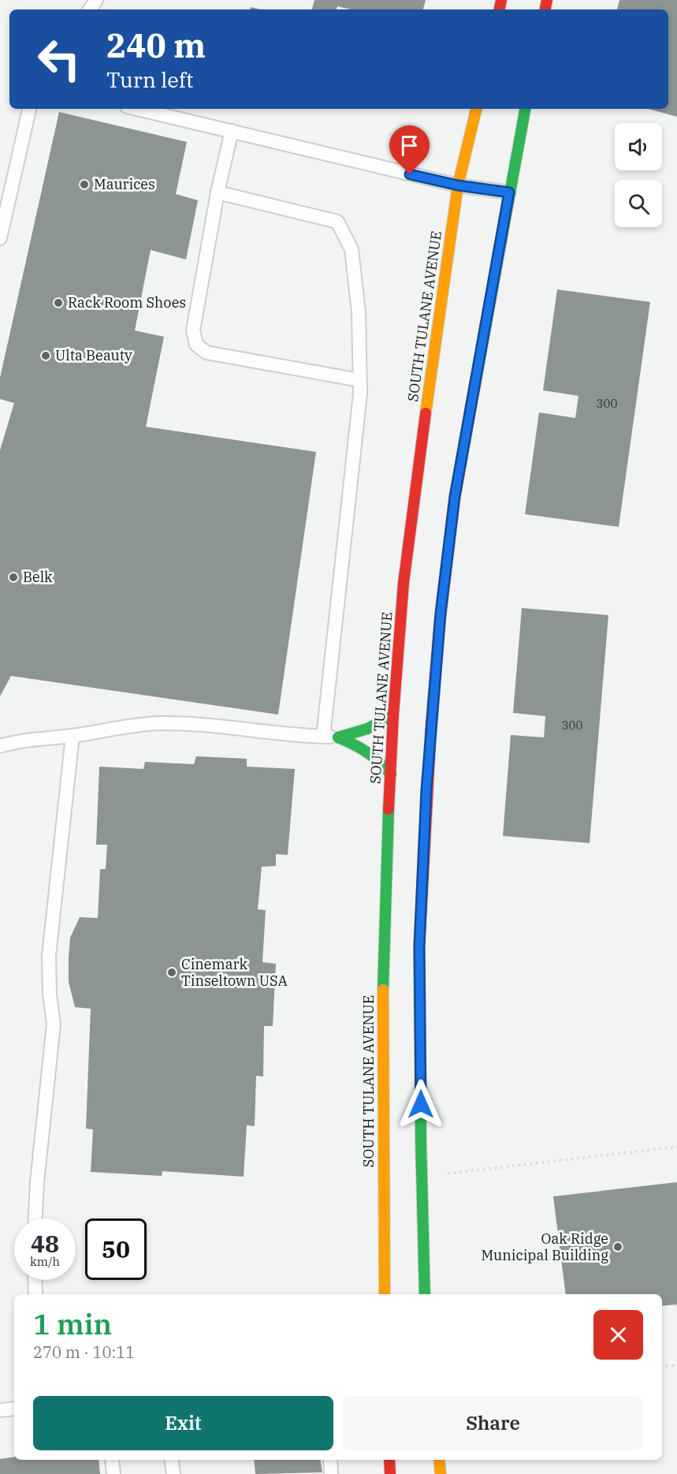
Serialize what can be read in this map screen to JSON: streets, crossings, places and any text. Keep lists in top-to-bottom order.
{
  "streets": {
    "main road": ["SOUTH TULANE AVENUE"]
  },
  "places": [
    "Maurices",
    "Rack Room Shoes",
    "Ulta Beauty",
    "Belk",
    "Cinemark Tinseltown USA",
    "Oak Ridge Municipal Building"
  ],
  "house_numbers": ["300", "300"],
  "page": {
    "turn": ["240 m", "Turn left"],
    "speed": "48 km/h",
    "limit": "50",
    "heading": ["1 min", "270 m · 10:11"],
    "buttons": ["Exit", "Share"]
  }
}
